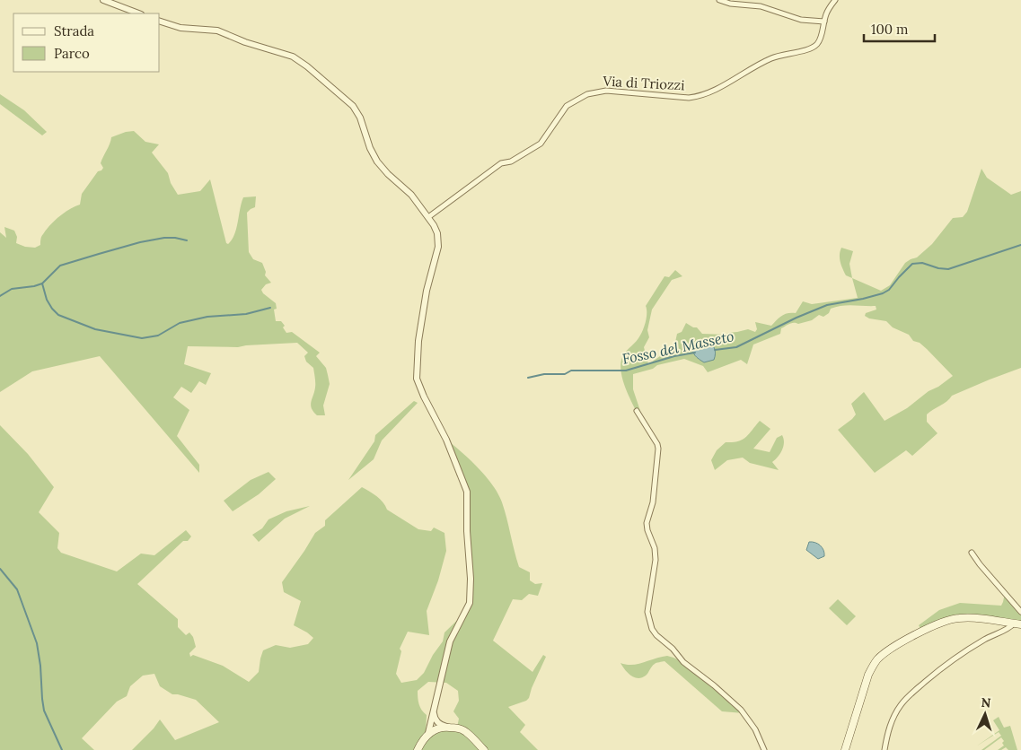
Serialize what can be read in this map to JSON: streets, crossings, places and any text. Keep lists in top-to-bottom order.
{
  "streets": {
    "street": ["Via di Triozzi"]
  },
  "water": ["Fosso del Masseto"],
  "legend": ["Strada", "Parco"],
  "scale_bar": "100 m",
  "north": "top"
}
